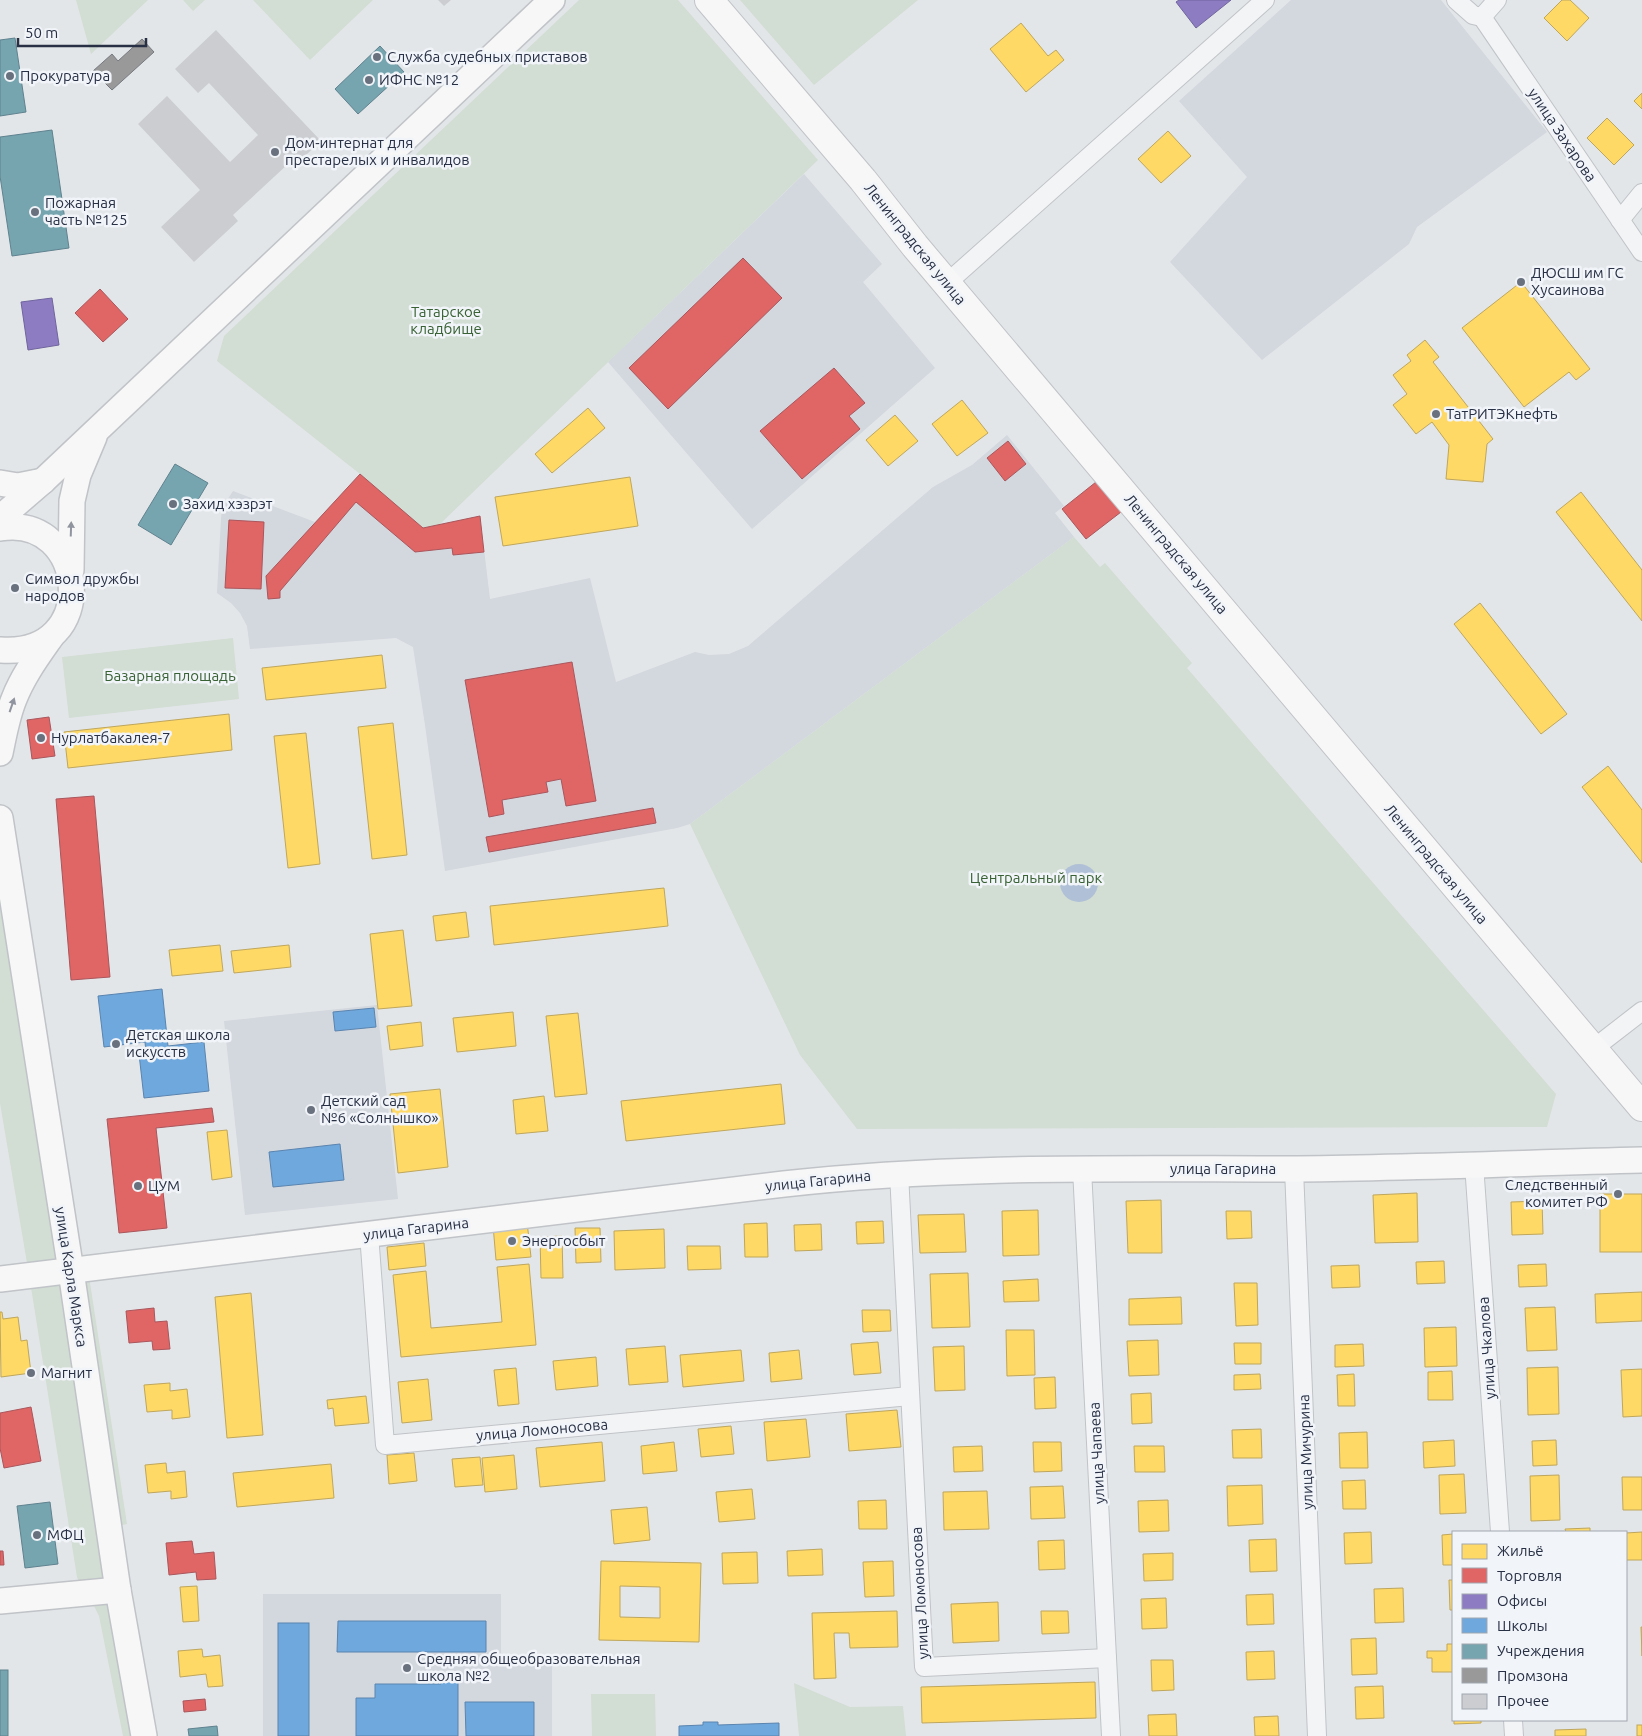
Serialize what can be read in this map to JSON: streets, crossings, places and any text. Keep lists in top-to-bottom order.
{
  "streets": {
    "main road": ["Ленинградская улица"],
    "street": [
      "улица Захарова",
      "улица Гагарина",
      "улица Карла Маркса",
      "улица Чкалова",
      "улица Ломоносова",
      "улица Мичурина",
      "улица Чапаева"
    ]
  },
  "crossings": [
    ["улица Гагарина", "улица Карла Маркса"],
    ["улица Гагарина", "улица Чкалова"],
    ["улица Гагарина", "улица Ломоносова"],
    ["улица Гагарина", "улица Мичурина"],
    ["улица Гагарина", "улица Чапаева"],
    ["улица Ломоносова", "улица Чапаева"]
  ],
  "parks": ["Татарское кладбище", "Базарная площадь", "Центральный парк"],
  "places": [
    "Служба судебных приставов",
    "Прокуратура",
    "ИФНС №12",
    "Дом-интернат для престарелых и инвалидов",
    "Пожарная часть №125",
    "ДЮСШ им ГС Хусаинова",
    "ТатРИТЭКнефть",
    "Захид хэзрэт",
    "Символ дружбы народов",
    "Нурлатбакалея-7",
    "Детская школа искусств",
    "Детский сад №6 «Солнышко»",
    "ЦУМ",
    "Следственный комитет РФ",
    "Энергосбыт",
    "Магнит",
    "МФЦ",
    "Средняя общеобразовательная школа №2"
  ],
  "legend": [
    "Жильё",
    "Торговля",
    "Офисы",
    "Школы",
    "Учреждения",
    "Промзона",
    "Прочее"
  ],
  "scale_bar": "50 m"
}
